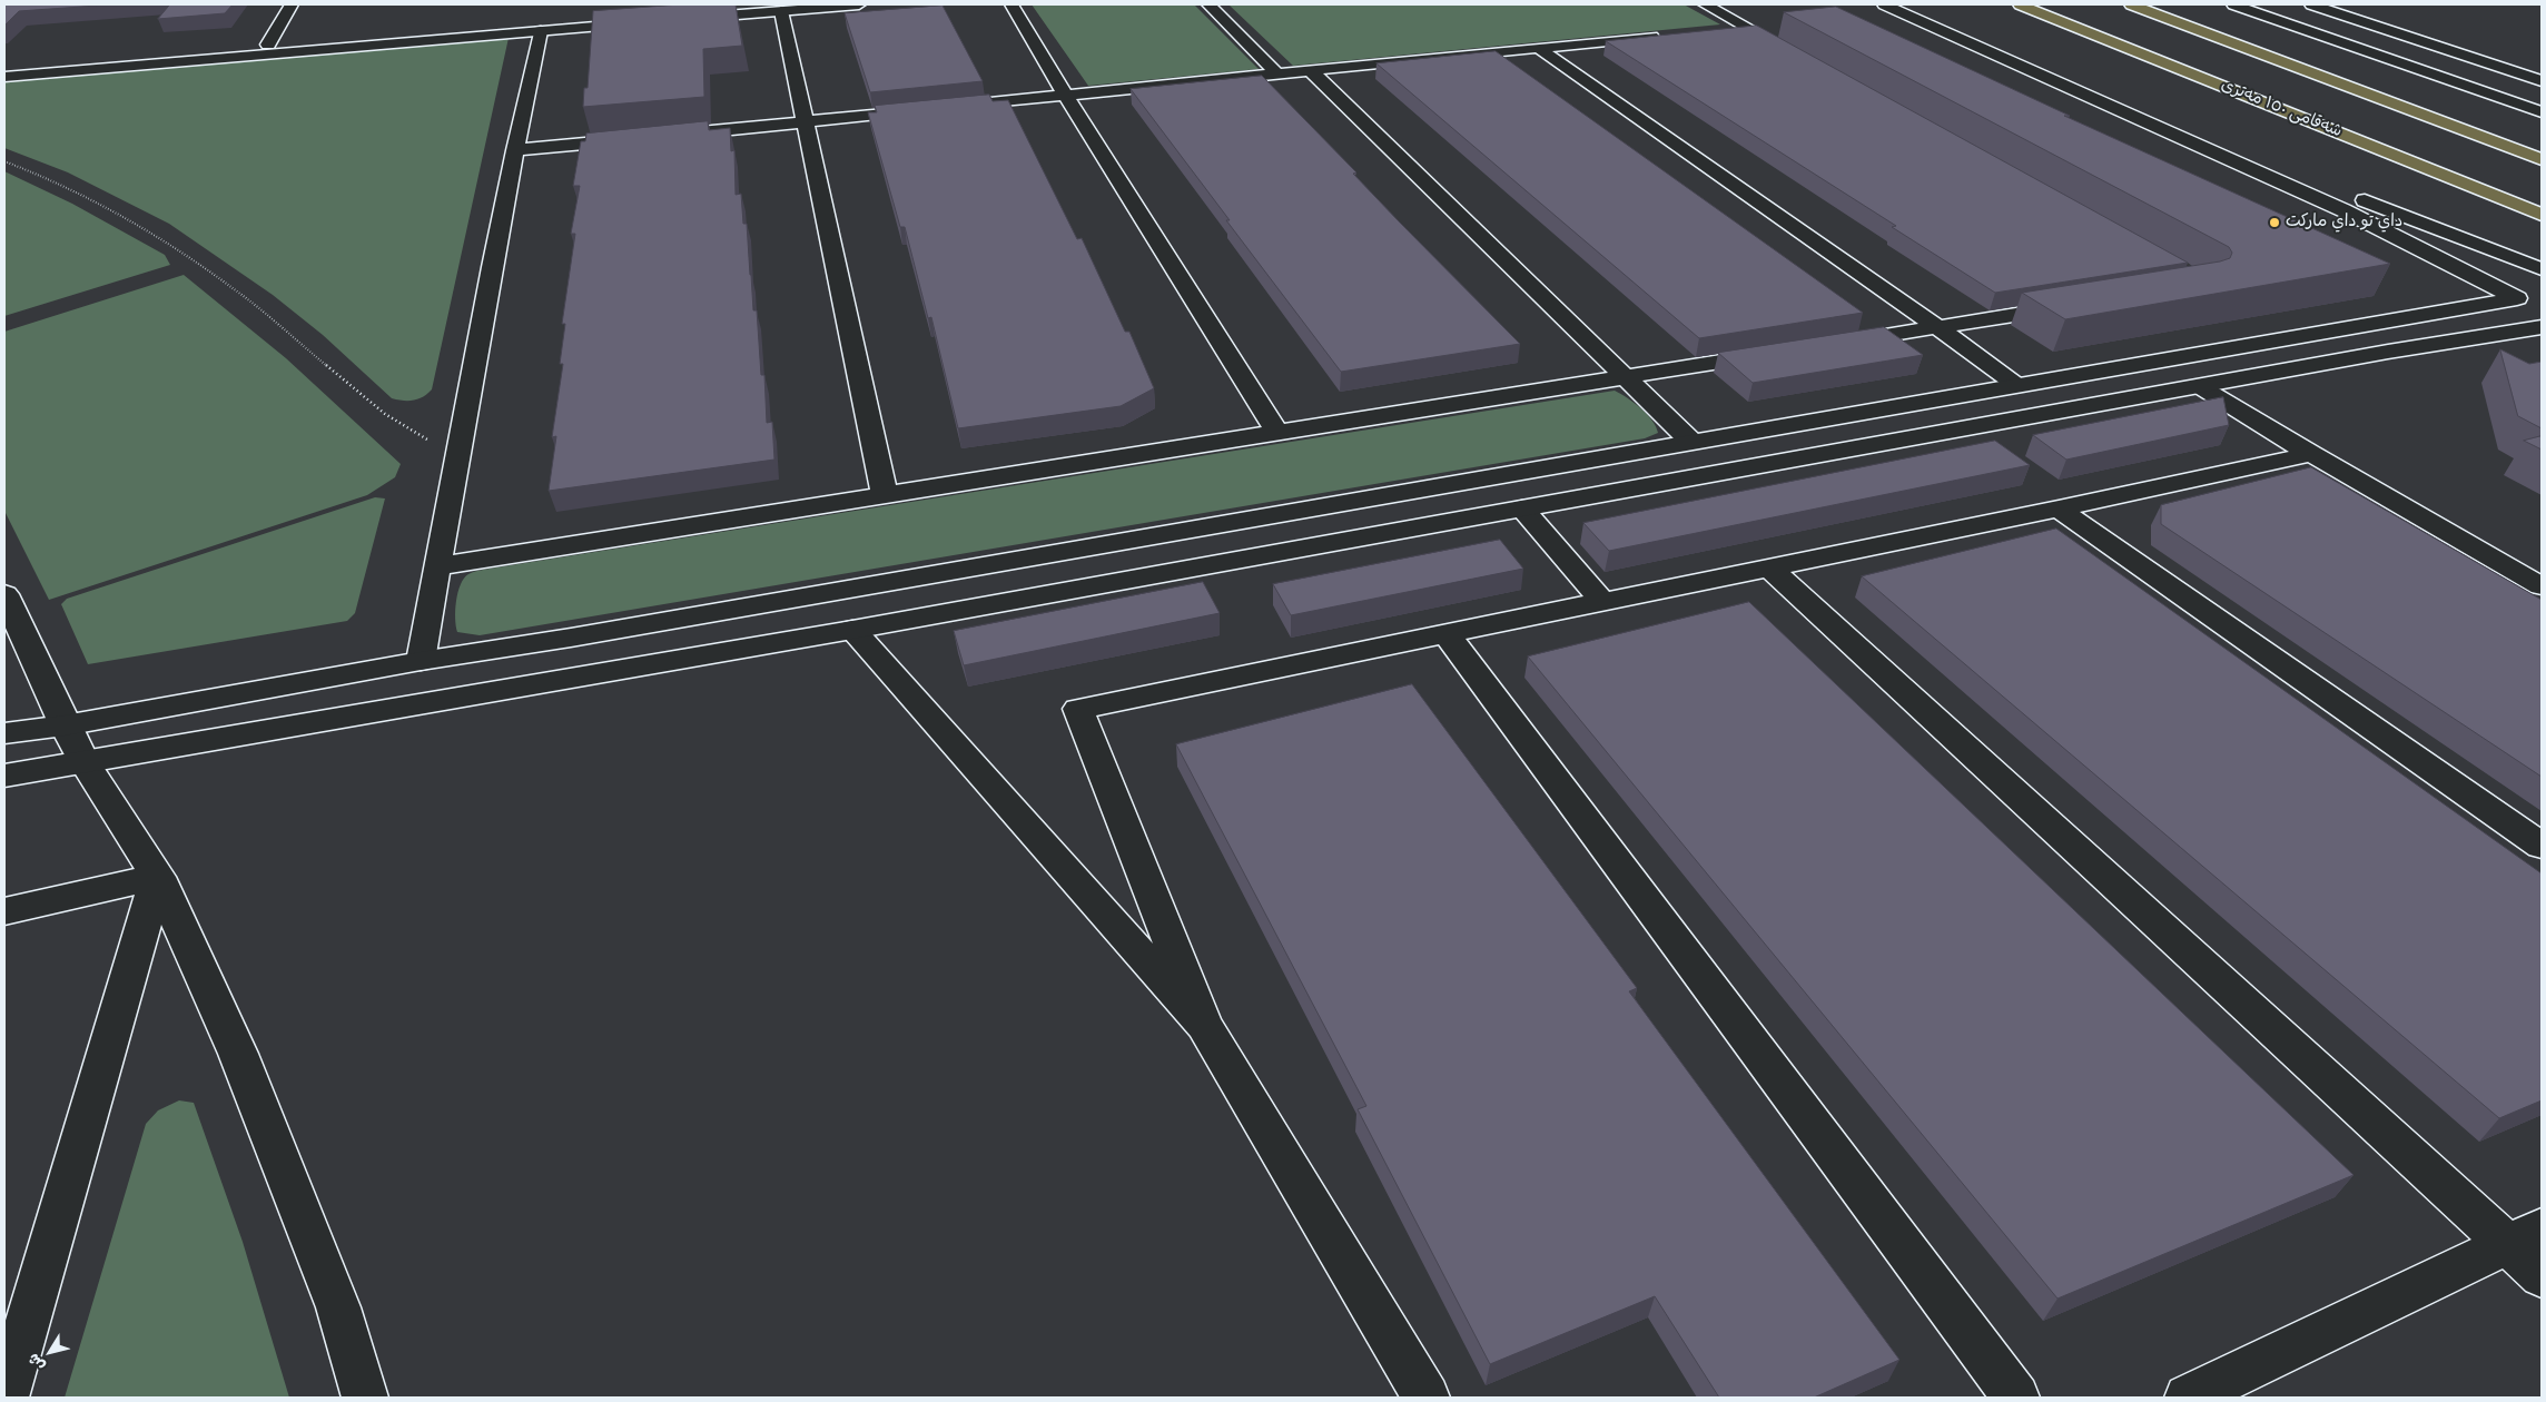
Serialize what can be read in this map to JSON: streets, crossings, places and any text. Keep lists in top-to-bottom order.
{
  "streets": {
    "highway": ["شەقامی ١٥٠ مەتری"]
  },
  "places": ["داي تو داي ماركت"],
  "north": "bottom left"
}
